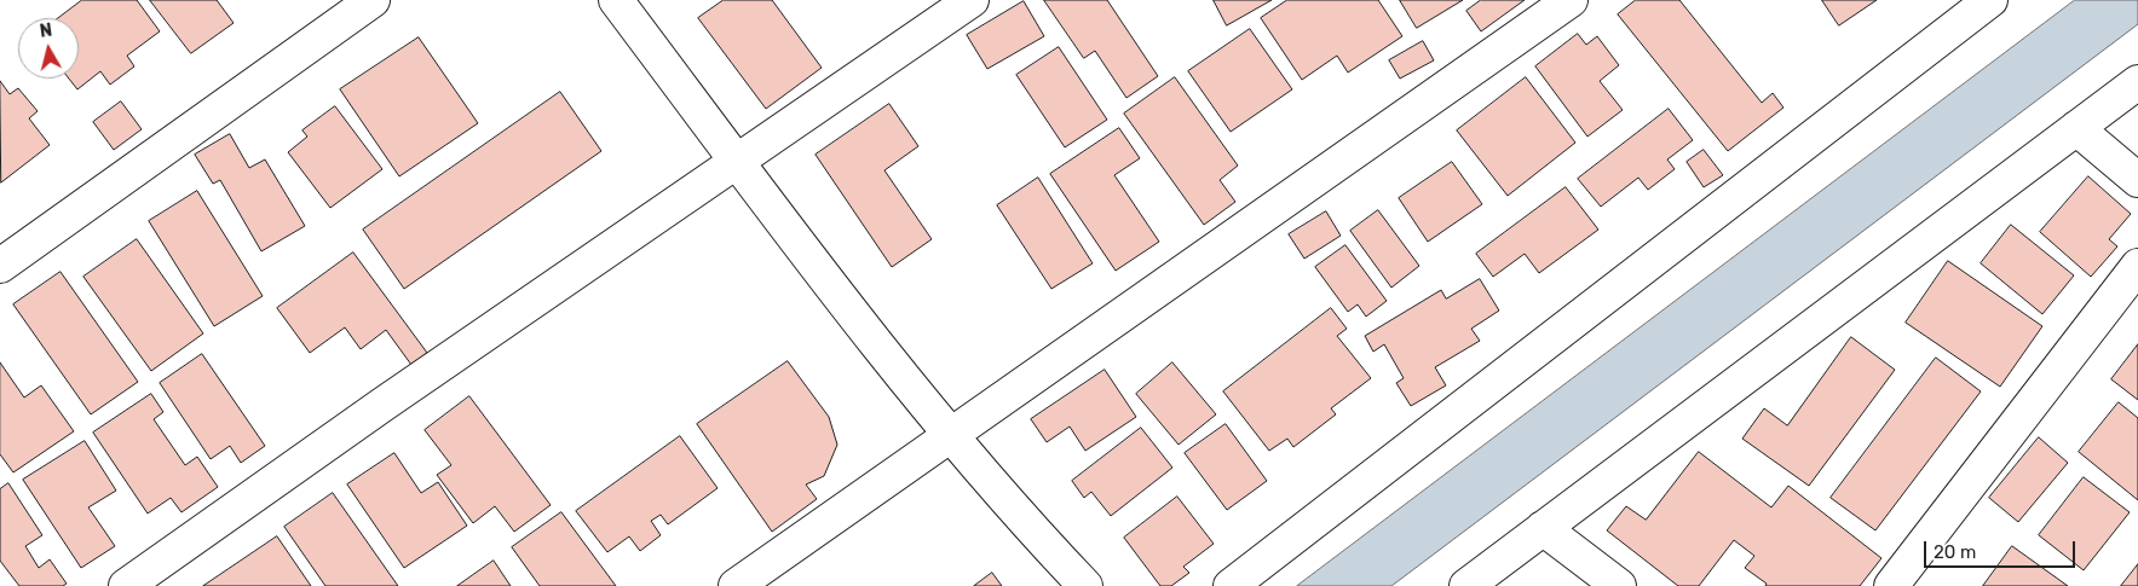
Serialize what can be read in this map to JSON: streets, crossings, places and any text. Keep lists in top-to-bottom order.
{
  "scale_bar": "20 m",
  "north": "top"
}
